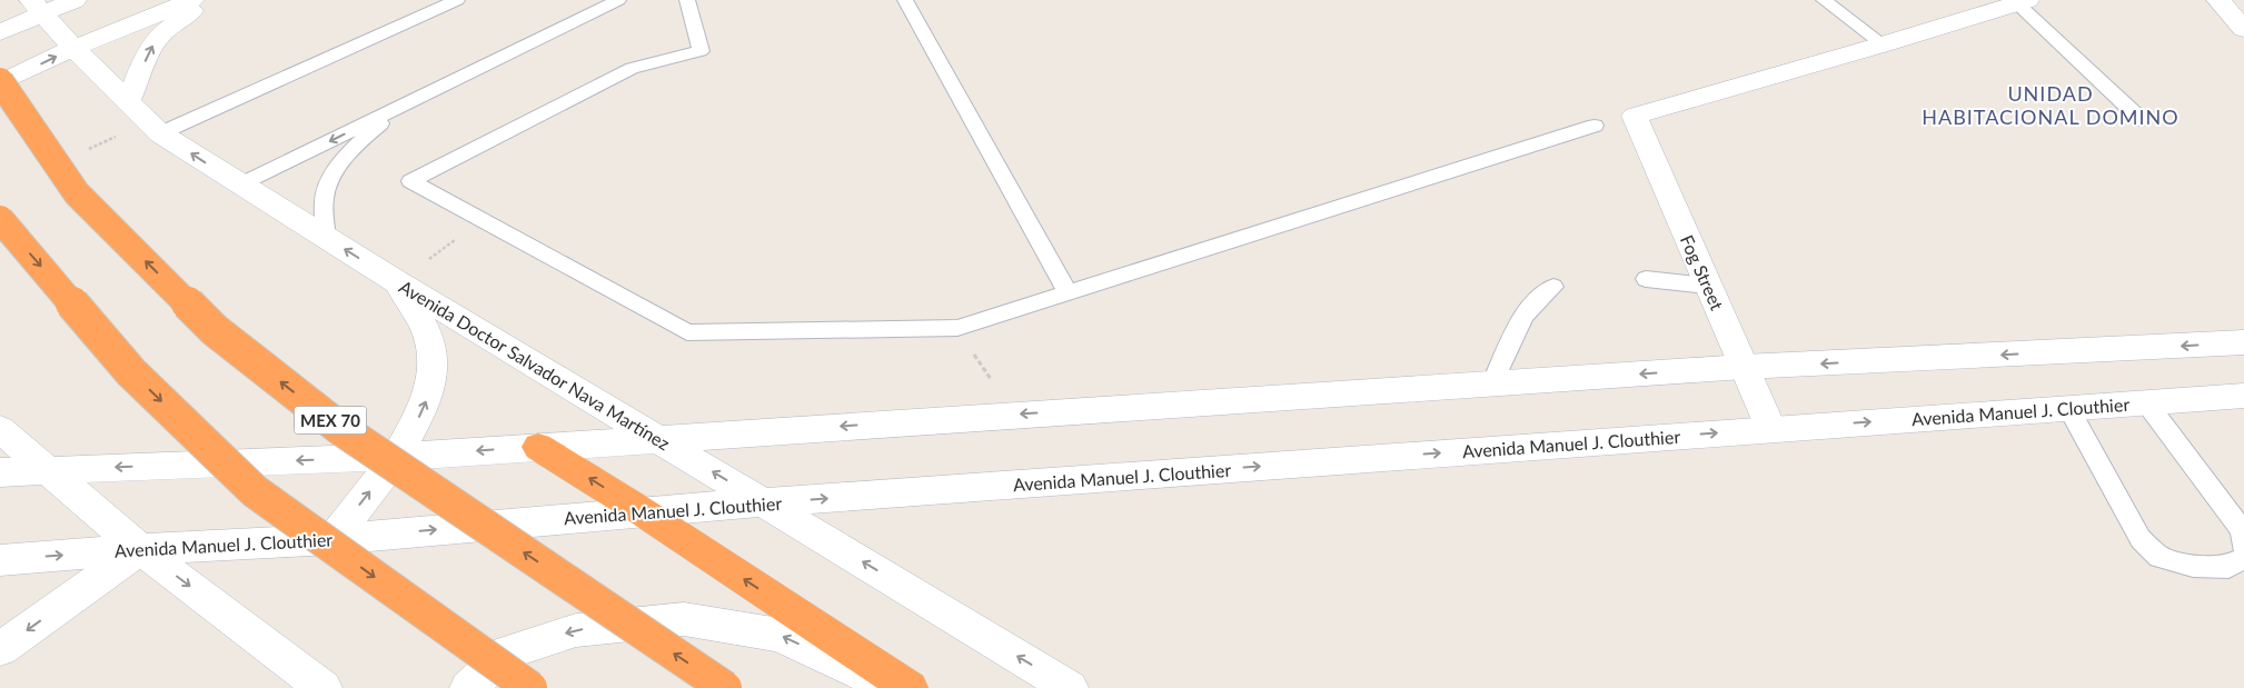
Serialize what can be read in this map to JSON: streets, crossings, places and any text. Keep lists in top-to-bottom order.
{
  "streets": {
    "highway": ["MEX 70"],
    "main road": ["Fog Street", "Avenida Doctor Salvador Nava Martínez", "Avenida Manuel J. Clouthier"]
  },
  "crossings": [
    ["Fog Street", "Avenida Manuel J. Clouthier"],
    ["Avenida Doctor Salvador Nava Martínez", "Avenida Manuel J. Clouthier"]
  ],
  "one_way": ["Avenida Doctor Salvador Nava Martínez"],
  "districts": ["UNIDAD HABITACIONAL DOMINO"]
}
